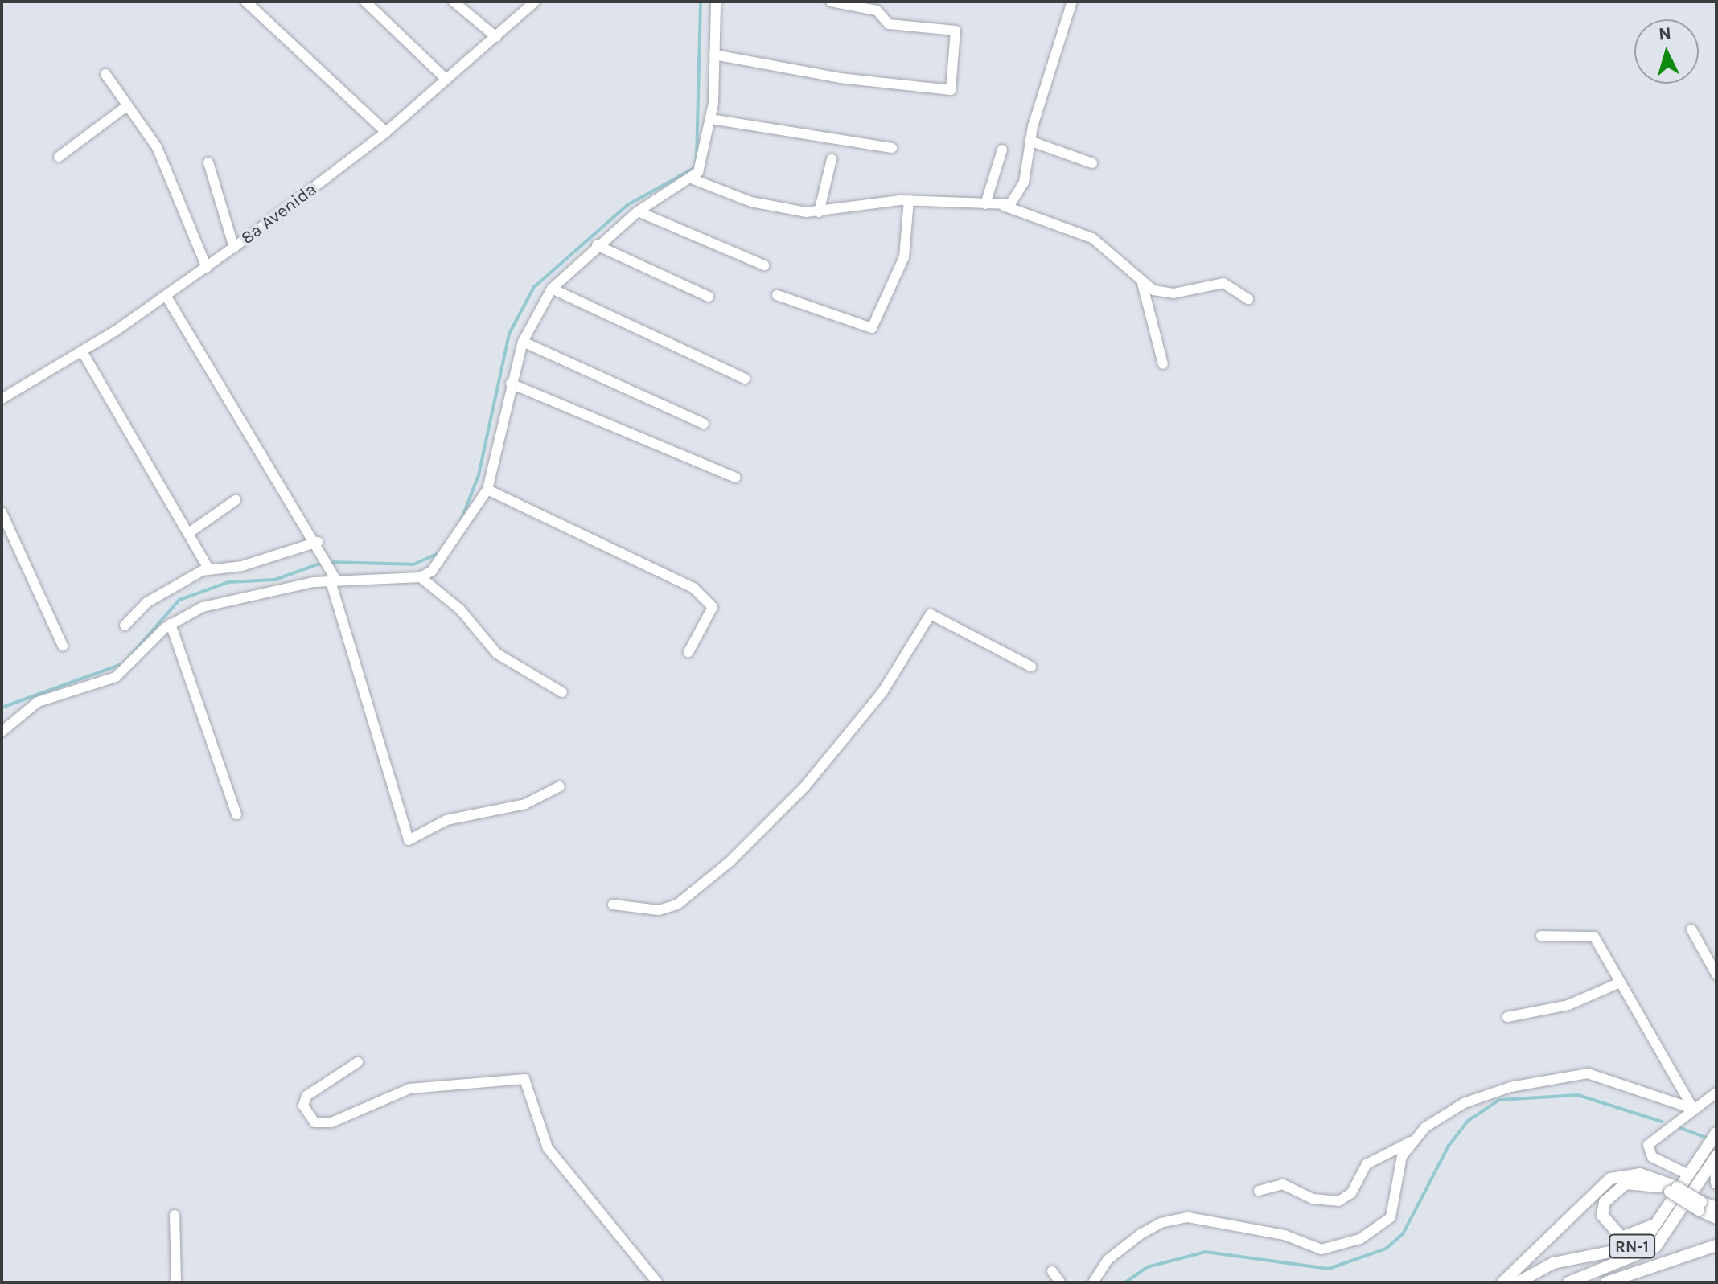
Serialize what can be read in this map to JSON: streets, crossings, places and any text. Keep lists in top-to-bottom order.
{
  "streets": {
    "main road": ["RN-1"],
    "street": ["8a Avenida"]
  },
  "north": "top"
}
